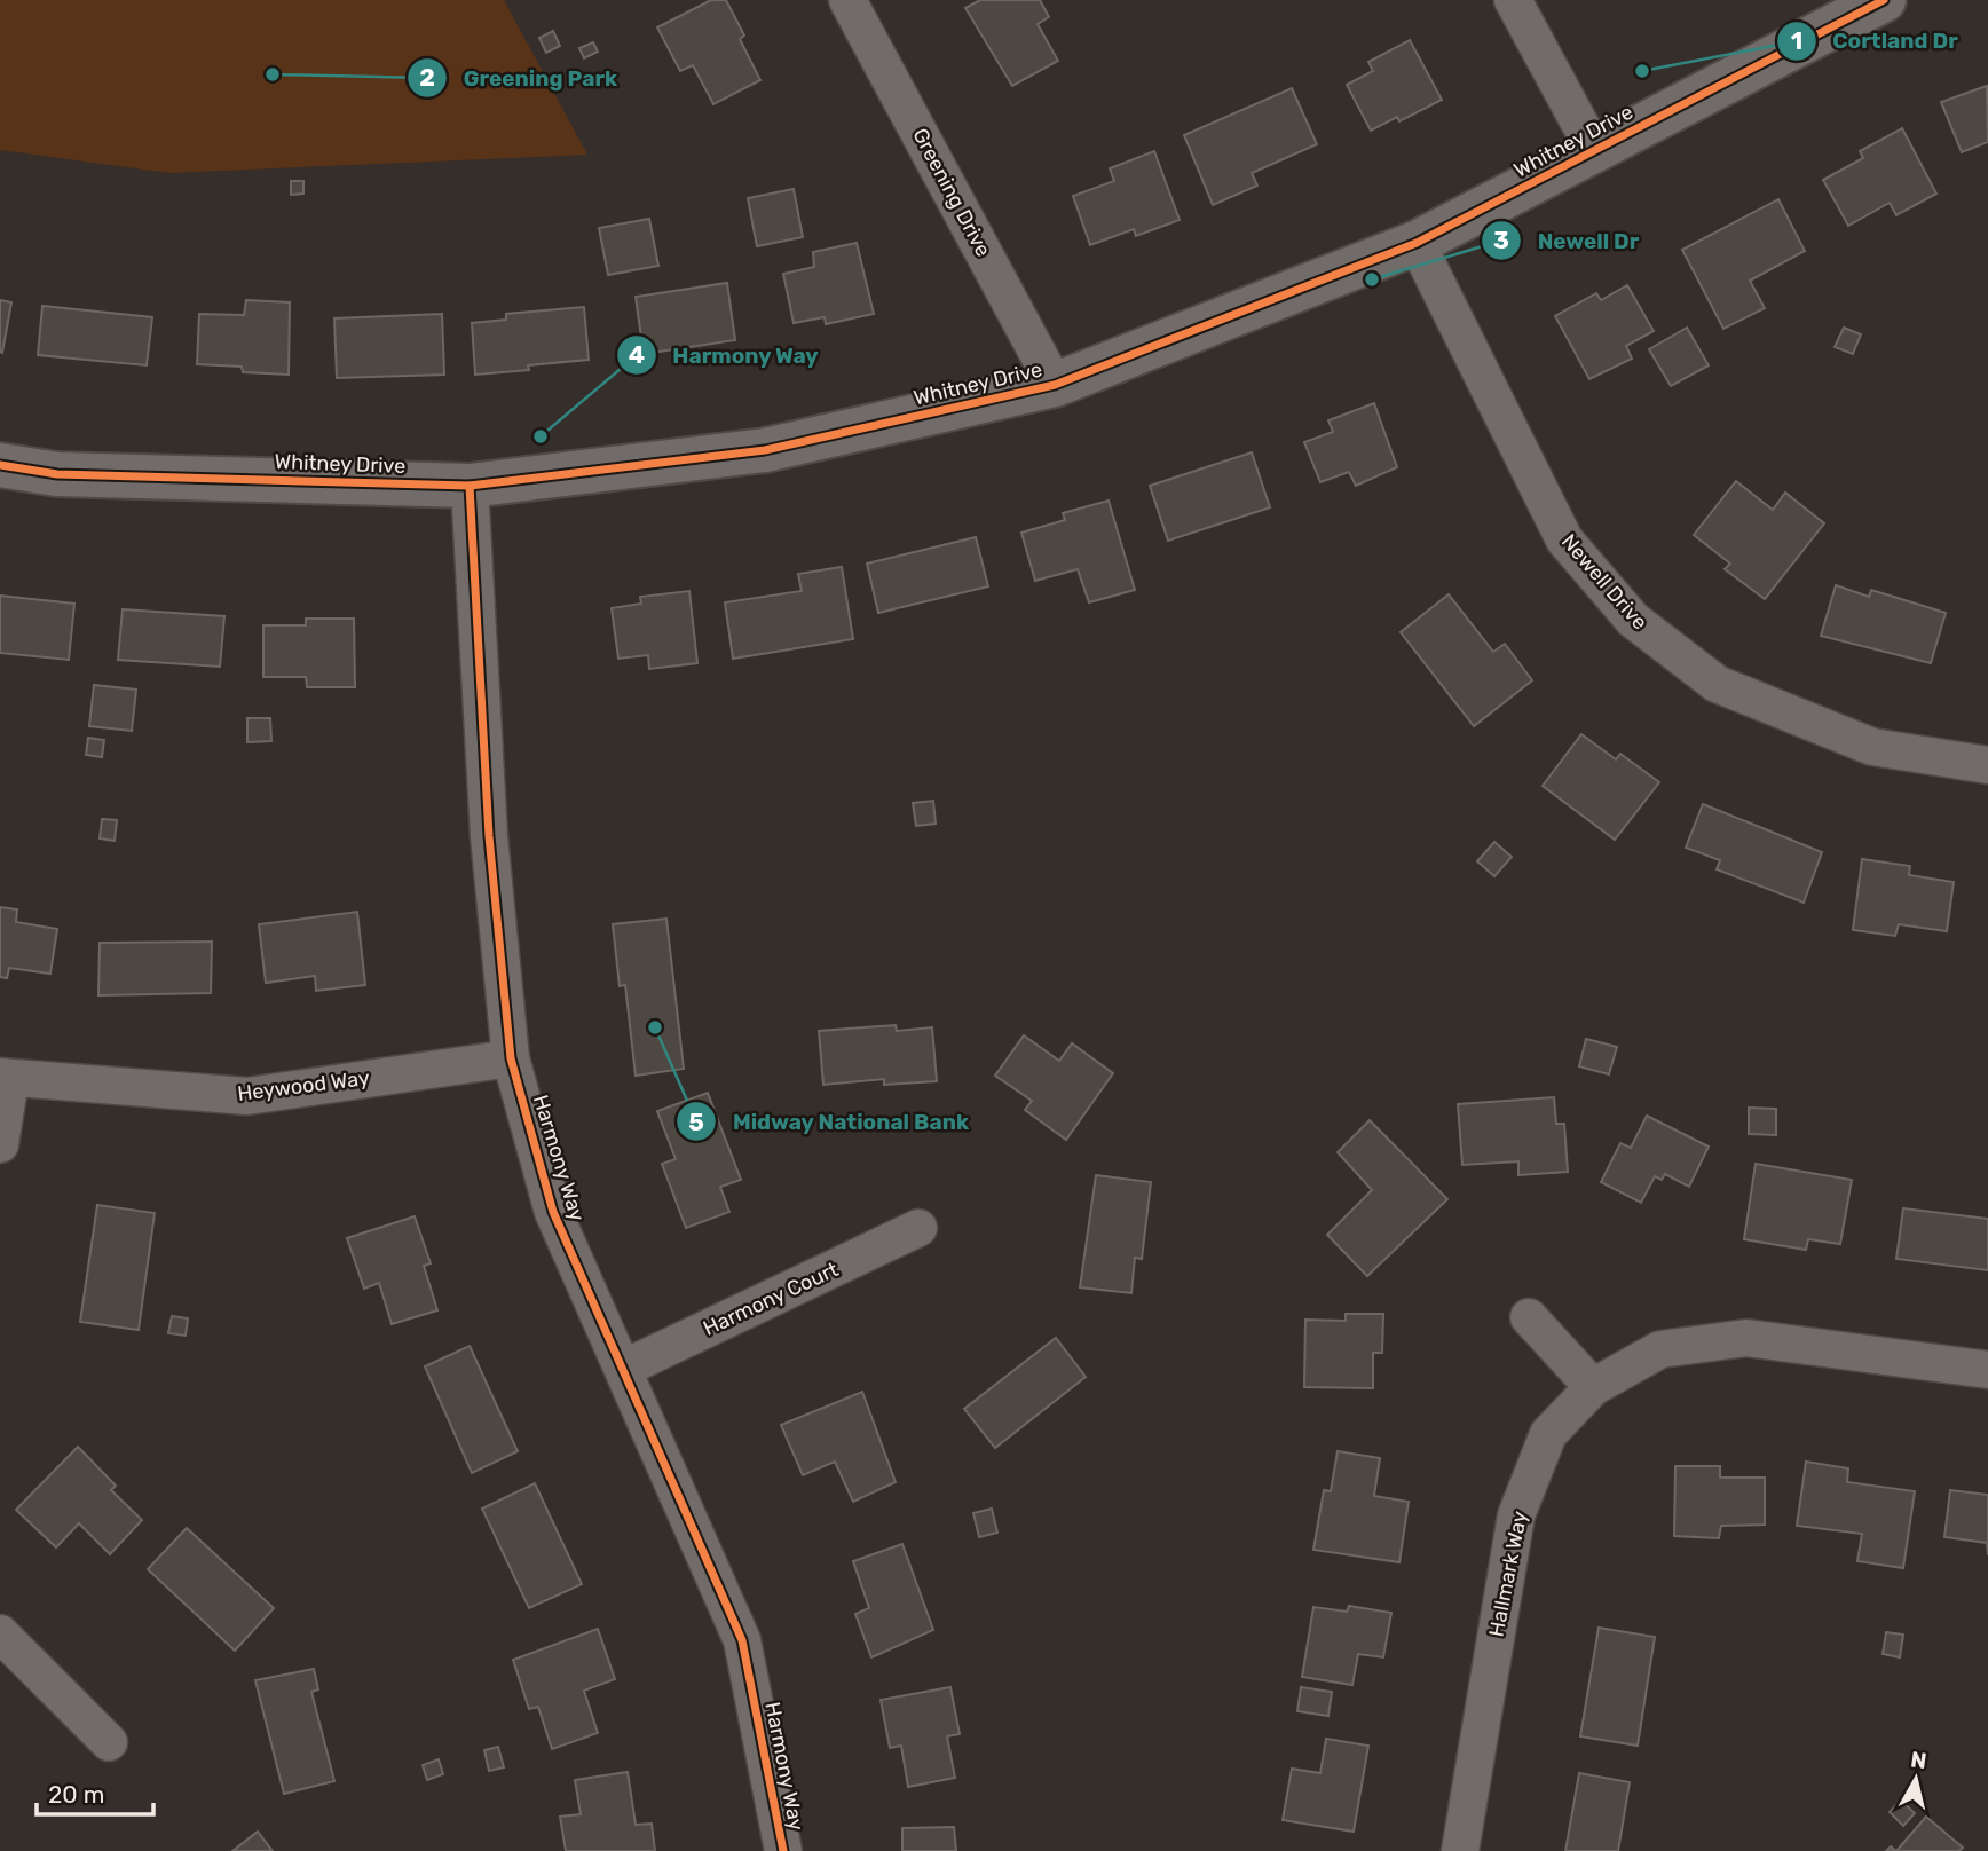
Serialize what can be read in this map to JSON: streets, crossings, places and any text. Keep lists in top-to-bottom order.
{
  "streets": {
    "street": [
      "Whitney Drive",
      "Greening Drive",
      "Newell Drive",
      "Heywood Way",
      "Harmony Way",
      "Harmony Court",
      "Hallmark Way"
    ]
  },
  "crossings": [
    ["Whitney Drive", "Greening Drive"],
    ["Whitney Drive", "Newell Drive"],
    ["Whitney Drive", "Harmony Way"],
    ["Heywood Way", "Harmony Way"],
    ["Harmony Way", "Harmony Court"]
  ],
  "places": [
    "Cortland Dr",
    "Greening Park",
    "Newell Dr",
    "Harmony Way",
    "Midway National Bank"
  ],
  "scale_bar": "20 m",
  "north": "top"
}
